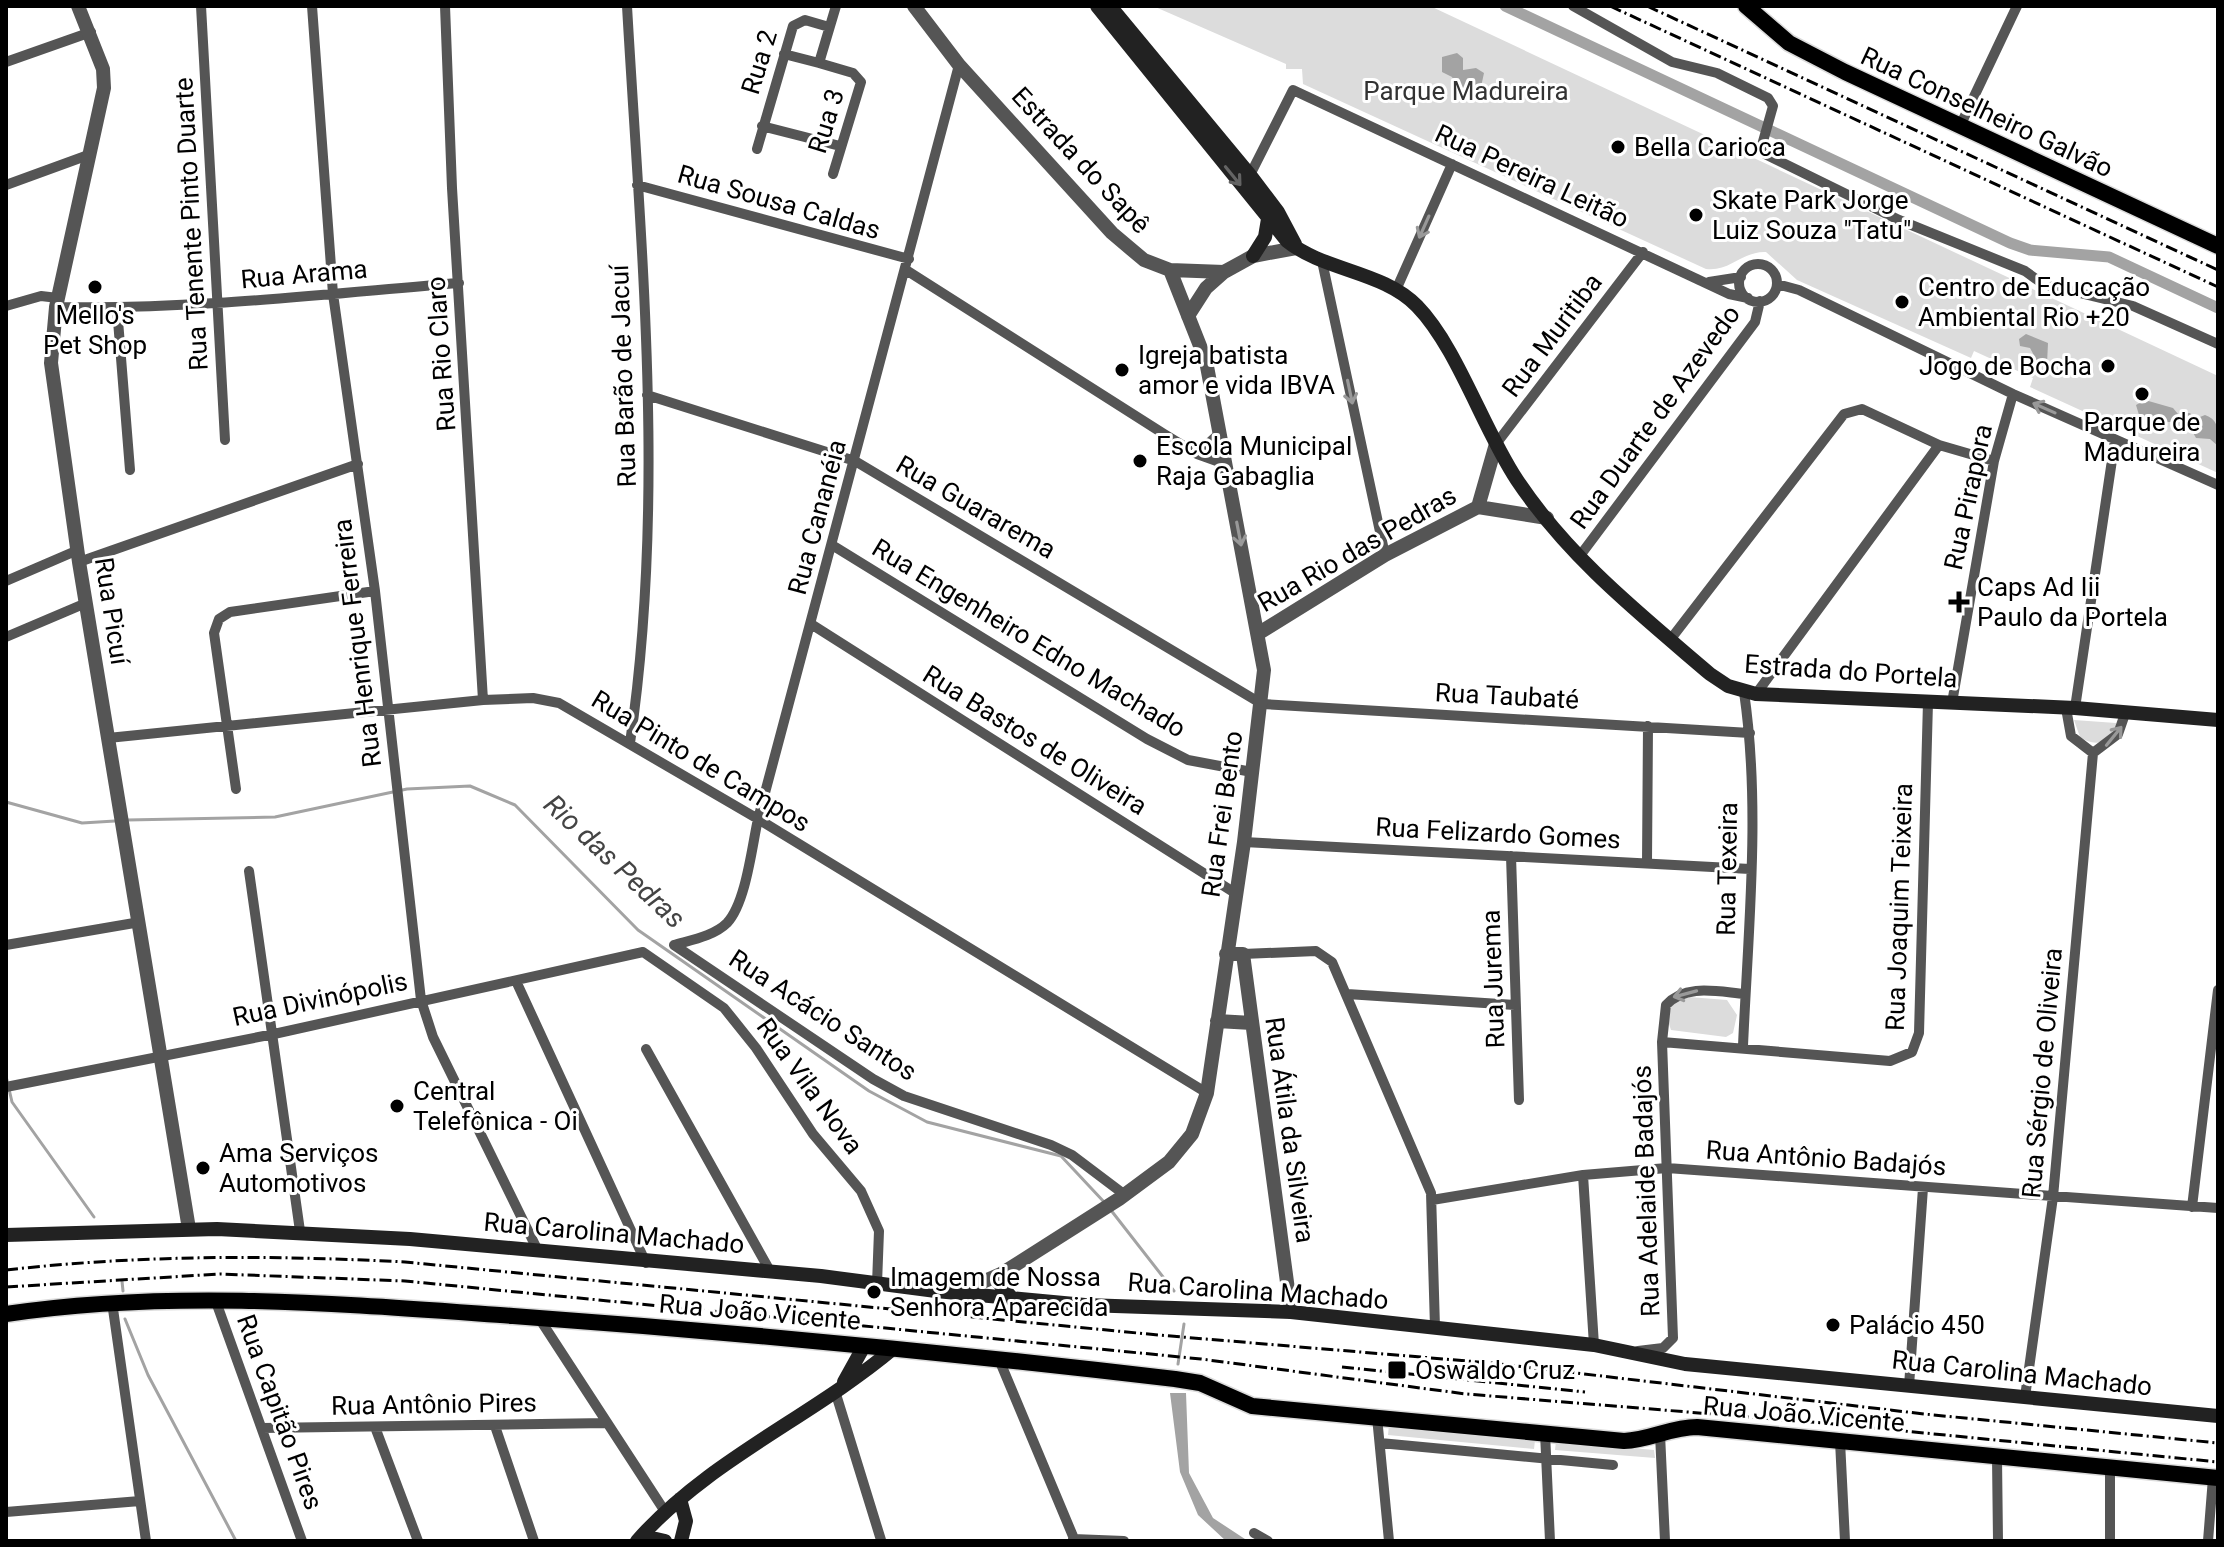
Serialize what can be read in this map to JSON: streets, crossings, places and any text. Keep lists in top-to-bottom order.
{
  "streets": {
    "main road": [
      "Rua Conselheiro Galvão",
      "Estrada do Portela",
      "Rua Carolina Machado",
      "Rua João Vicente"
    ],
    "street": [
      "Rua 2",
      "Rua 3",
      "Estrada do Sapê",
      "Rua Pereira Leitão",
      "Rua Sousa Caldas",
      "Rua Tenente Pinto Duarte",
      "Rua Arama",
      "Rua Muritiba",
      "Rua Rio Claro",
      "Rua Barão de Jacuí",
      "Rua Duarte de Azevedo",
      "Rua Pirapora",
      "Rua Guararema",
      "Rua Cananéia",
      "Rua Rio das Pedras",
      "Rua Picuí",
      "Rua Engenheiro Edno Machado",
      "Rua Henrique Ferreira",
      "Rua Taubaté",
      "Rua Bastos de Oliveira",
      "Rua Pinto de Campos",
      "Rua Frei Bento",
      "Rua Felizardo Gomes",
      "Rua Texeira",
      "Rua Joaquim Teixeira",
      "Rua Jurema",
      "Rua Divinópolis",
      "Rua Acácio Santos",
      "Rua Sérgio de Oliveira",
      "Rua Vila Nova",
      "Rua Átila da Silveira",
      "Rua Antônio Badajós",
      "Rua Adelaide Badajós",
      "Rua Antônio Pires",
      "Rua Capitão Pires"
    ]
  },
  "crossings": [
    ["Estrada do Sapê", "Rua Cananéia"],
    ["Estrada do Sapê", "Rua Frei Bento"],
    ["Rua Pereira Leitão", "Rua Muritiba"],
    ["Rua Pereira Leitão", "Rua Duarte de Azevedo"],
    ["Rua Sousa Caldas", "Rua Barão de Jacuí"],
    ["Rua Sousa Caldas", "Rua Cananéia"],
    ["Rua Sousa Caldas", "Rua Frei Bento"],
    ["Rua Tenente Pinto Duarte", "Rua Arama"],
    ["Rua Arama", "Rua Rio Claro"],
    ["Rua Arama", "Rua Picuí"],
    ["Rua Arama", "Rua Henrique Ferreira"],
    ["Rua Muritiba", "Rua Rio das Pedras"],
    ["Rua Muritiba", "Estrada do Portela"],
    ["Rua Rio Claro", "Rua Pinto de Campos"],
    ["Rua Barão de Jacuí", "Rua Guararema"],
    ["Rua Barão de Jacuí", "Rua Pinto de Campos"],
    ["Rua Duarte de Azevedo", "Estrada do Portela"],
    ["Rua Pirapora", "Estrada do Portela"],
    ["Rua Guararema", "Rua Cananéia"],
    ["Rua Guararema", "Rua Taubaté"],
    ["Rua Guararema", "Rua Frei Bento"],
    ["Rua Cananéia", "Rua Engenheiro Edno Machado"],
    ["Rua Cananéia", "Rua Bastos de Oliveira"],
    ["Rua Cananéia", "Rua Pinto de Campos"],
    ["Rua Cananéia", "Rua Acácio Santos"],
    ["Rua Rio das Pedras", "Estrada do Portela"],
    ["Rua Rio das Pedras", "Rua Frei Bento"],
    ["Rua Picuí", "Rua Pinto de Campos"],
    ["Rua Picuí", "Rua Divinópolis"],
    ["Rua Picuí", "Rua Carolina Machado"],
    ["Rua Engenheiro Edno Machado", "Rua Frei Bento"],
    ["Rua Henrique Ferreira", "Rua Pinto de Campos"],
    ["Rua Henrique Ferreira", "Rua Divinópolis"],
    ["Rua Henrique Ferreira", "Rua Carolina Machado"],
    ["Estrada do Portela", "Rua Texeira"],
    ["Estrada do Portela", "Rua Joaquim Teixeira"],
    ["Rua Taubaté", "Rua Frei Bento"],
    ["Rua Taubaté", "Rua Texeira"],
    ["Rua Bastos de Oliveira", "Rua Frei Bento"],
    ["Rua Pinto de Campos", "Rua Frei Bento"],
    ["Rua Frei Bento", "Rua Felizardo Gomes"],
    ["Rua Frei Bento", "Rua Acácio Santos"],
    ["Rua Frei Bento", "Rua Carolina Machado"],
    ["Rua Felizardo Gomes", "Rua Texeira"],
    ["Rua Felizardo Gomes", "Rua Jurema"],
    ["Rua Texeira", "Rua Joaquim Teixeira"],
    ["Rua Texeira", "Rua Adelaide Badajós"],
    ["Rua Joaquim Teixeira", "Rua Adelaide Badajós"],
    ["Rua Divinópolis", "Rua Vila Nova"],
    ["Rua Sérgio de Oliveira", "Rua Antônio Badajós"],
    ["Rua Sérgio de Oliveira", "Rua Carolina Machado"],
    ["Rua Vila Nova", "Rua Carolina Machado"],
    ["Rua Átila da Silveira", "Rua Carolina Machado"],
    ["Rua Antônio Badajós", "Rua Adelaide Badajós"],
    ["Rua Adelaide Badajós", "Rua Carolina Machado"],
    ["Rua João Vicente", "Rua Capitão Pires"],
    ["Rua Antônio Pires", "Rua Capitão Pires"]
  ],
  "water": ["Rio das Pedras"],
  "parks": ["Parque Madureira"],
  "places": {
    "other": [
      "Bella Carioca",
      "Skate Park Jorge Luiz Souza \"Tatu\"",
      "Mello's Pet Shop",
      "Centro de Educação Ambiental Rio +20",
      "Jogo de Bocha",
      "Igreja batista amor e vida IBVA",
      "Parque de Madureira",
      "Escola Municipal Raja Gabaglia",
      "Central Telefônica - Oi",
      "Ama Serviços Automotivos",
      "Imagem de Nossa Senhora Aparecida",
      "Palácio 450"
    ],
    "health": ["Caps Ad Iii Paulo da Portela"],
    "transit": ["Oswaldo Cruz"]
  }
}
